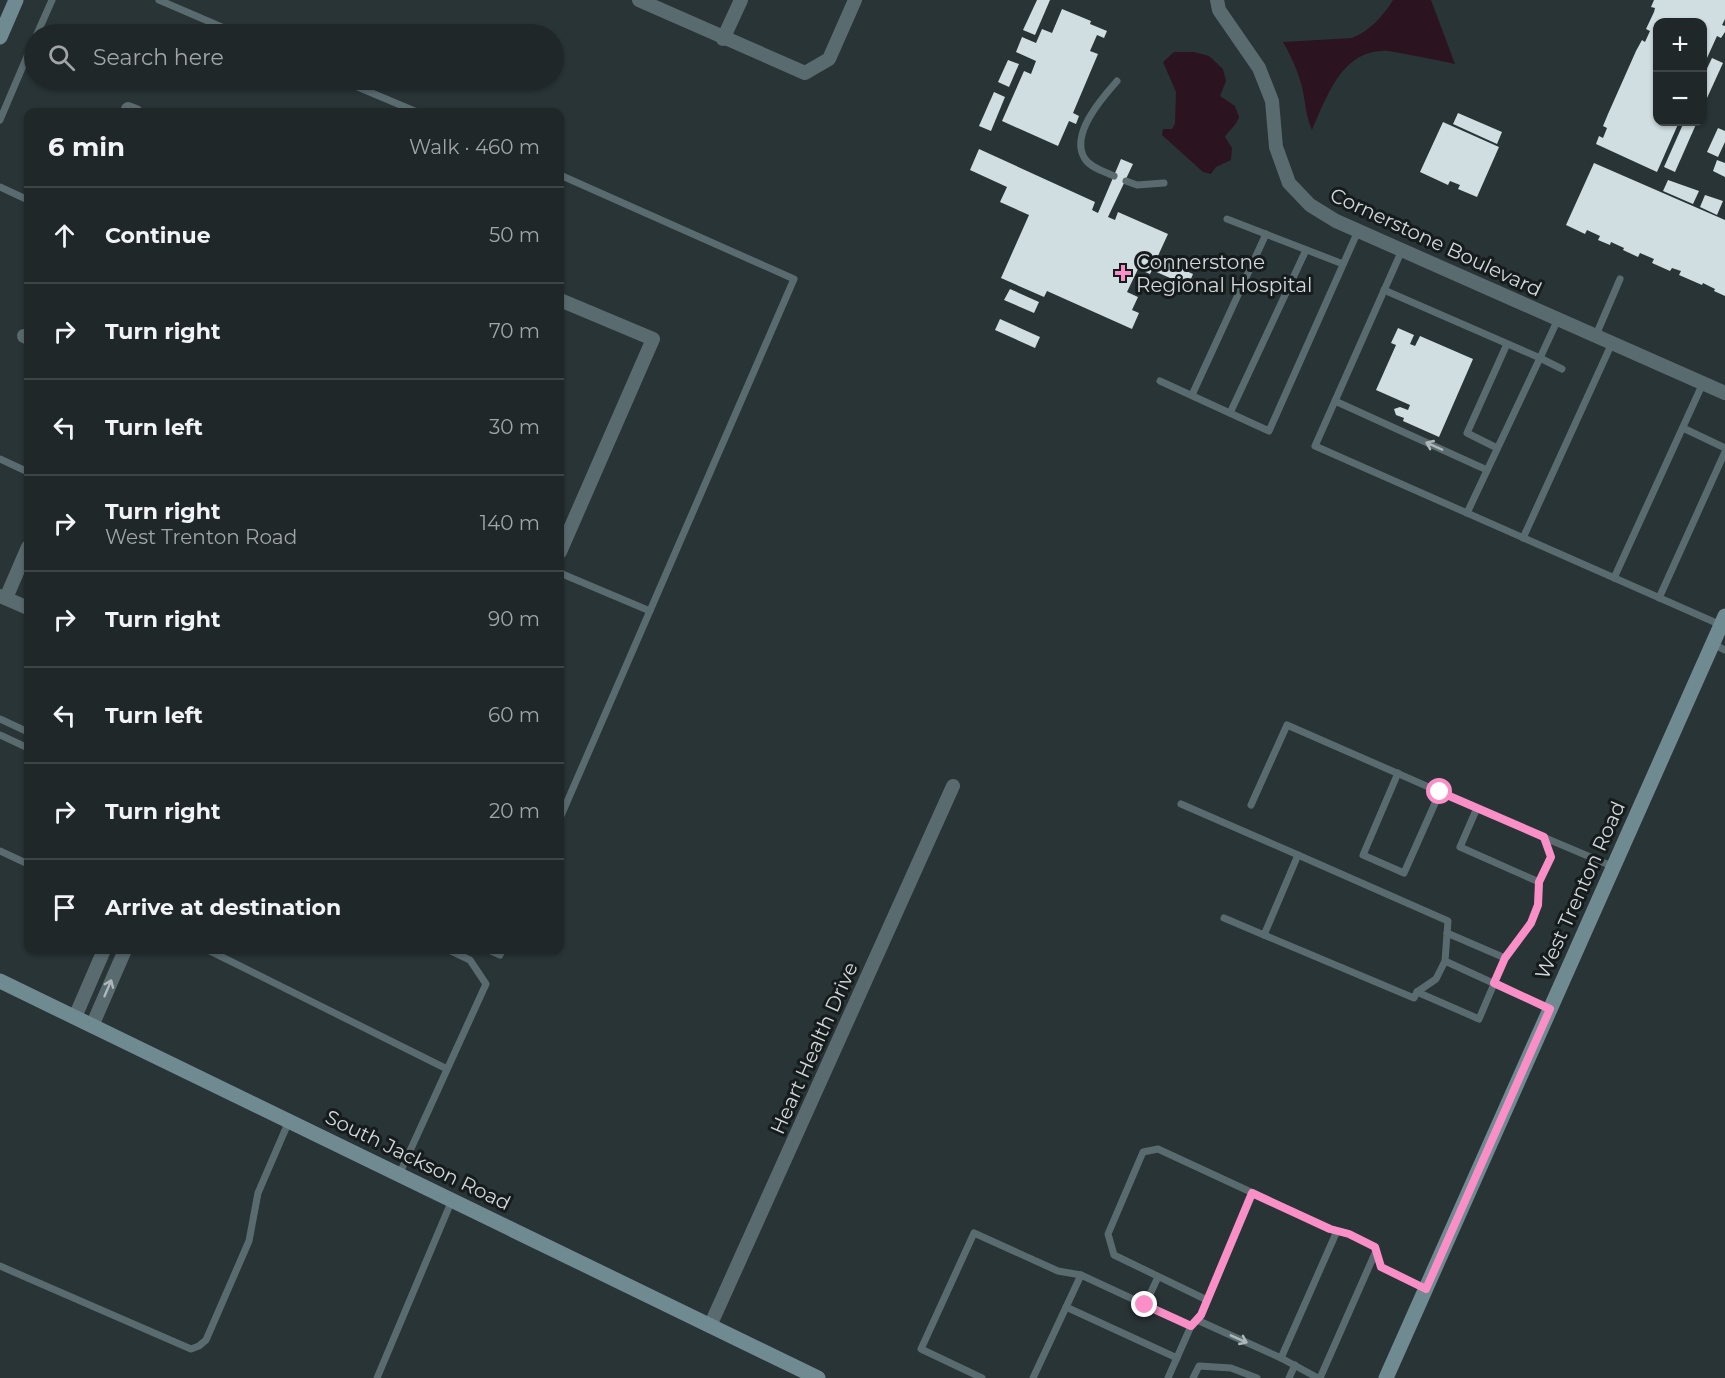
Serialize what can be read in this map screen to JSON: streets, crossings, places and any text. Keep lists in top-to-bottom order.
{
  "streets": {
    "main road": ["West Trenton Road", "South Jackson Road"],
    "street": ["Cornerstone Boulevard", "Heart Health Drive"]
  },
  "crossings": [
    ["Heart Health Drive", "South Jackson Road"]
  ],
  "places": {
    "health": ["Connerstone Regional Hospital"]
  },
  "page": {
    "map_buttons": ["+", "−"],
    "search": "Search here",
    "heading": ["6 min", "Walk · 460 m"],
    "list": [
      ["Continue", "50 m"],
      ["Turn right", "70 m"],
      ["Turn left", "30 m"],
      ["Turn right", "West Trenton Road", "140 m"],
      ["Turn right", "90 m"],
      ["Turn left", "60 m"],
      ["Turn right", "20 m"],
      "Arrive at destination"
    ]
  }
}
